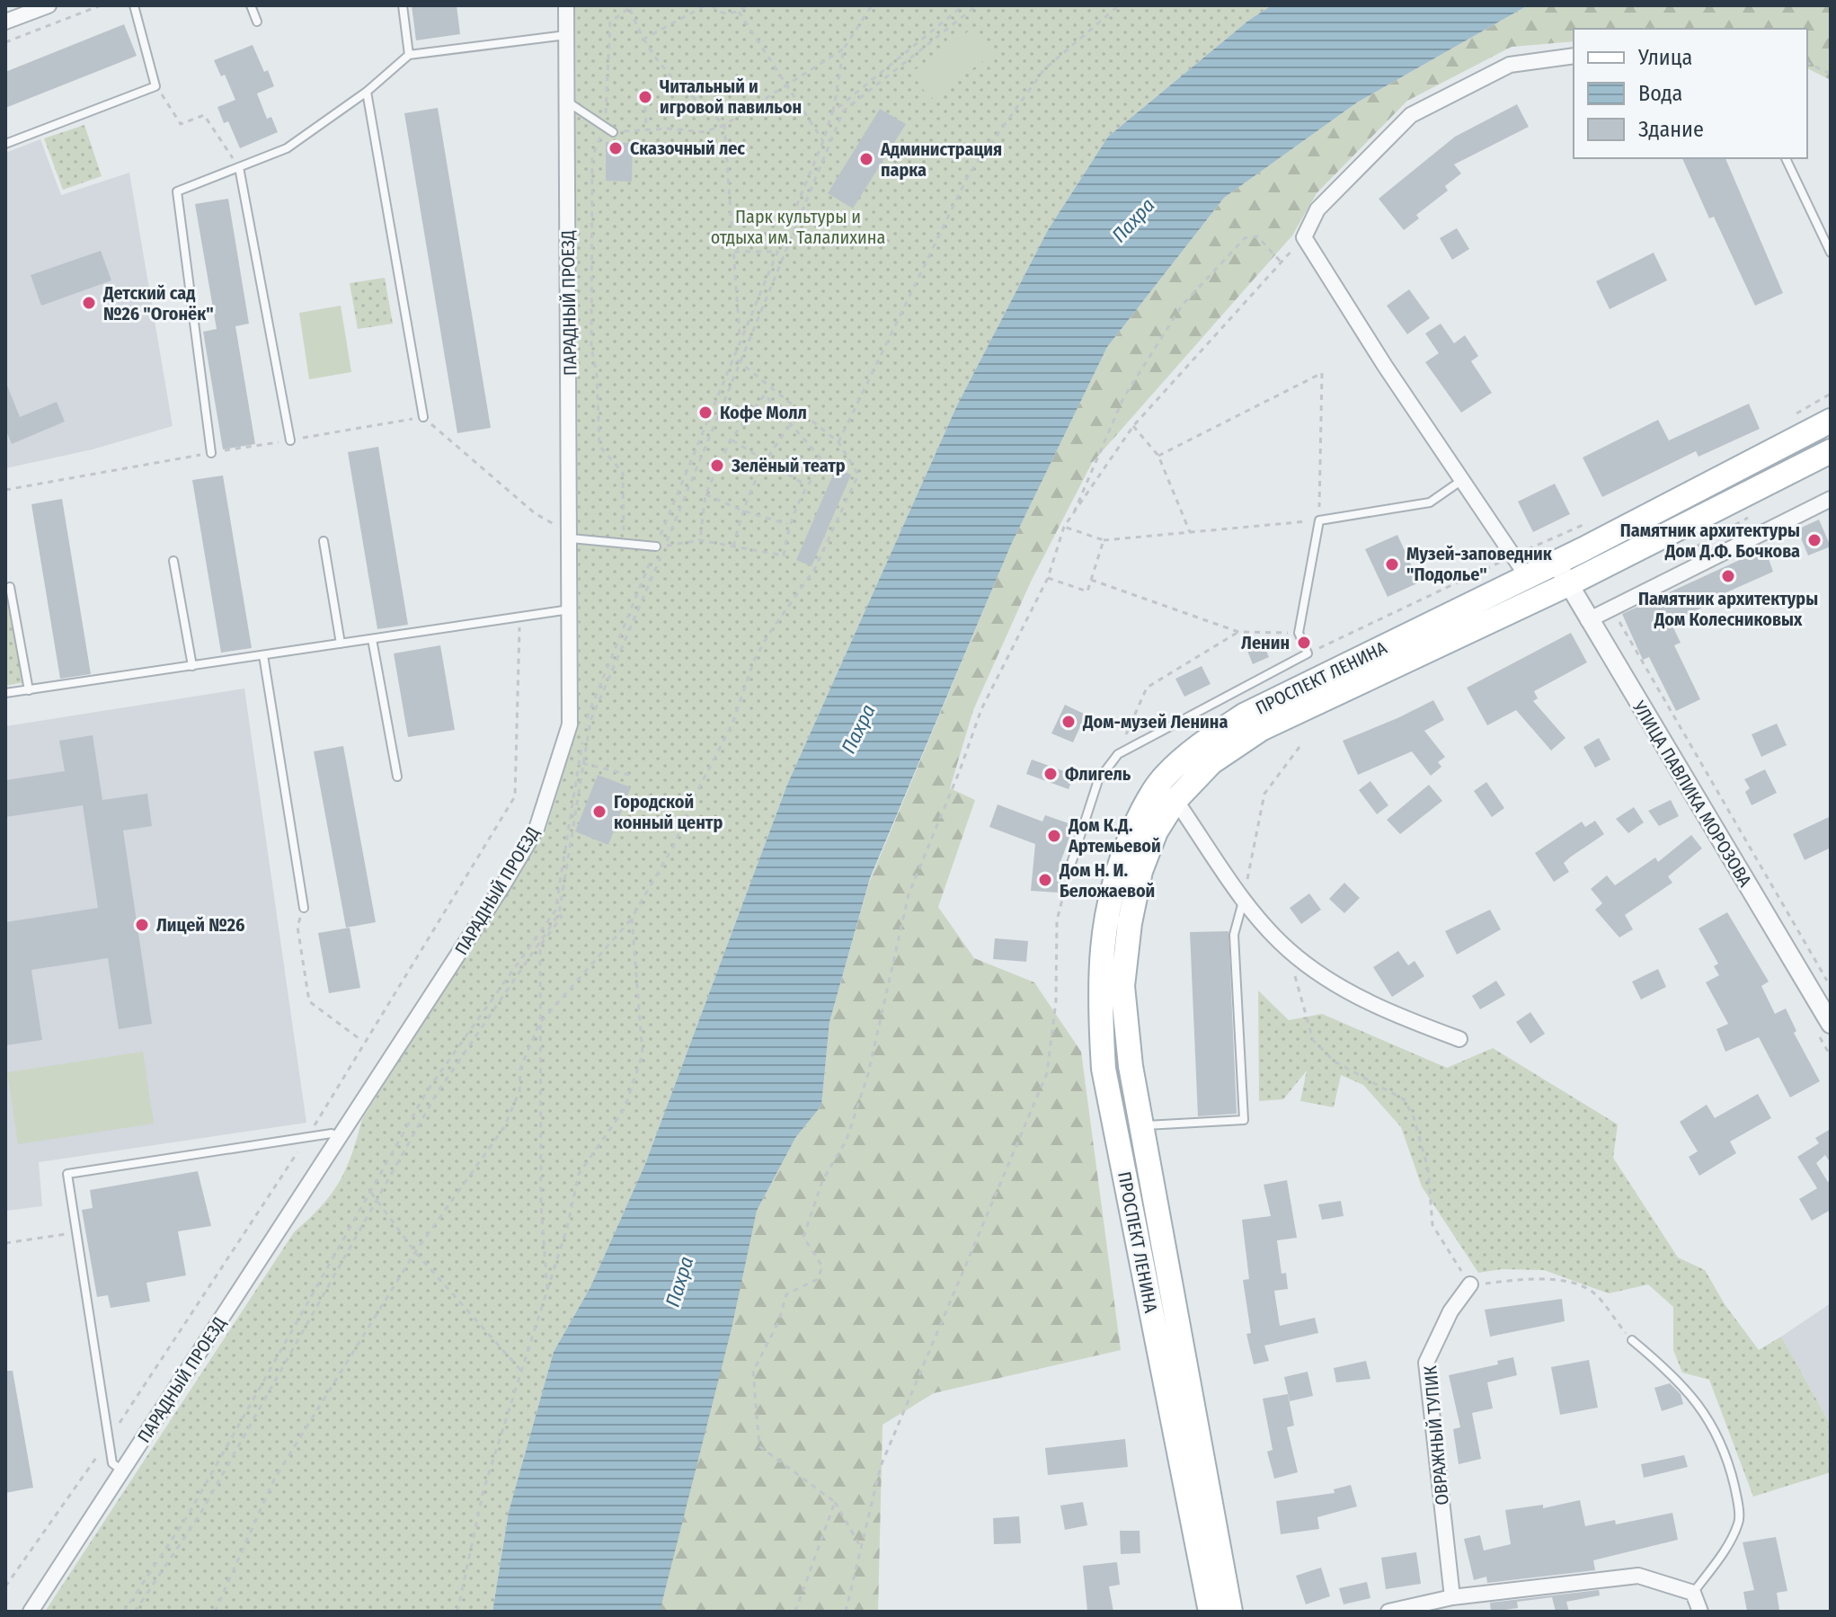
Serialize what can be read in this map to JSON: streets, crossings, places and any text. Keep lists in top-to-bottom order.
{
  "streets": {
    "main road": ["ПРОСПЕКТ ЛЕНИНА"],
    "street": ["ПАРАДНЫЙ ПРОЕЗД", "УЛИЦА ПАВЛИКА МОРОЗОВА", "ОВРАЖНЫЙ ТУПИК"]
  },
  "crossings": [
    ["ПРОСПЕКТ ЛЕНИНА", "УЛИЦА ПАВЛИКА МОРОЗОВА"]
  ],
  "water": ["Пахра"],
  "parks": ["Парк культуры и отдыха им. Талалихина"],
  "places": [
    "Читальный и игровой павильон",
    "Сказочный лес",
    "Администрация парка",
    "Детский сад №26 \"Огонёк\"",
    "Кофе Молл",
    "Зелёный театр",
    "Памятник архитектуры Дом Д.Ф. Бочкова",
    "Музей-заповедник \"Подолье\"",
    "Памятник архитектуры Дом Колесниковых",
    "Ленин",
    "Дом-музей Ленина",
    "Флигель",
    "Городской конный центр",
    "Дом К.Д. Артемьевой",
    "Дом Н. И. Беложаевой",
    "Лицей №26"
  ],
  "legend": ["Улица", "Вода", "Здание"]
}
